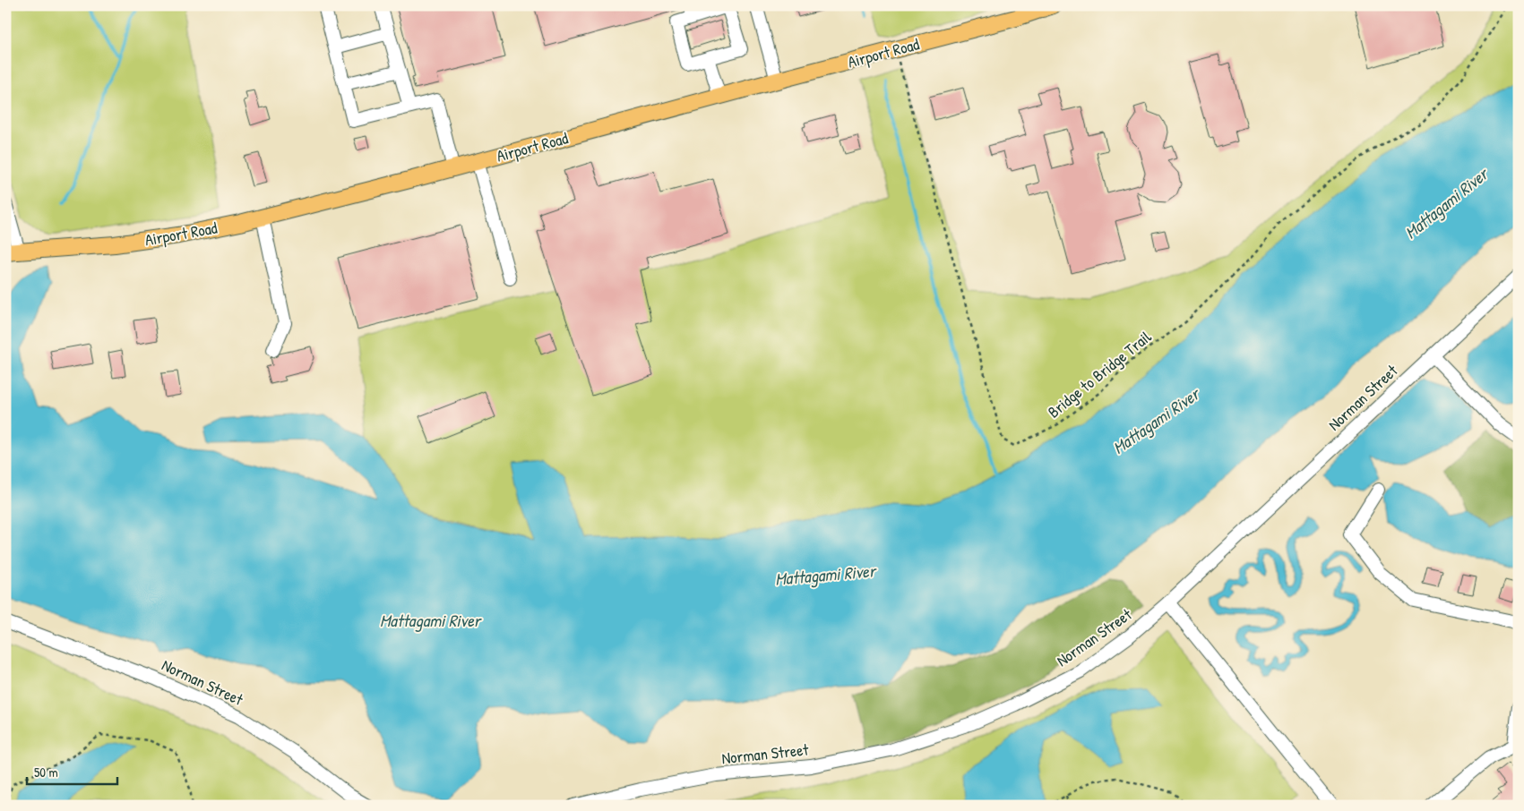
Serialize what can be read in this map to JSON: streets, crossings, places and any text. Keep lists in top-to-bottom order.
{
  "streets": {
    "main road": ["Airport Road"],
    "street": ["Norman Street"],
    "path": ["Bridge to Bridge Trail"]
  },
  "crossings": [
    ["Airport Road", "Bridge to Bridge Trail"]
  ],
  "water": ["Mattagami River"],
  "scale_bar": "50 m"
}
